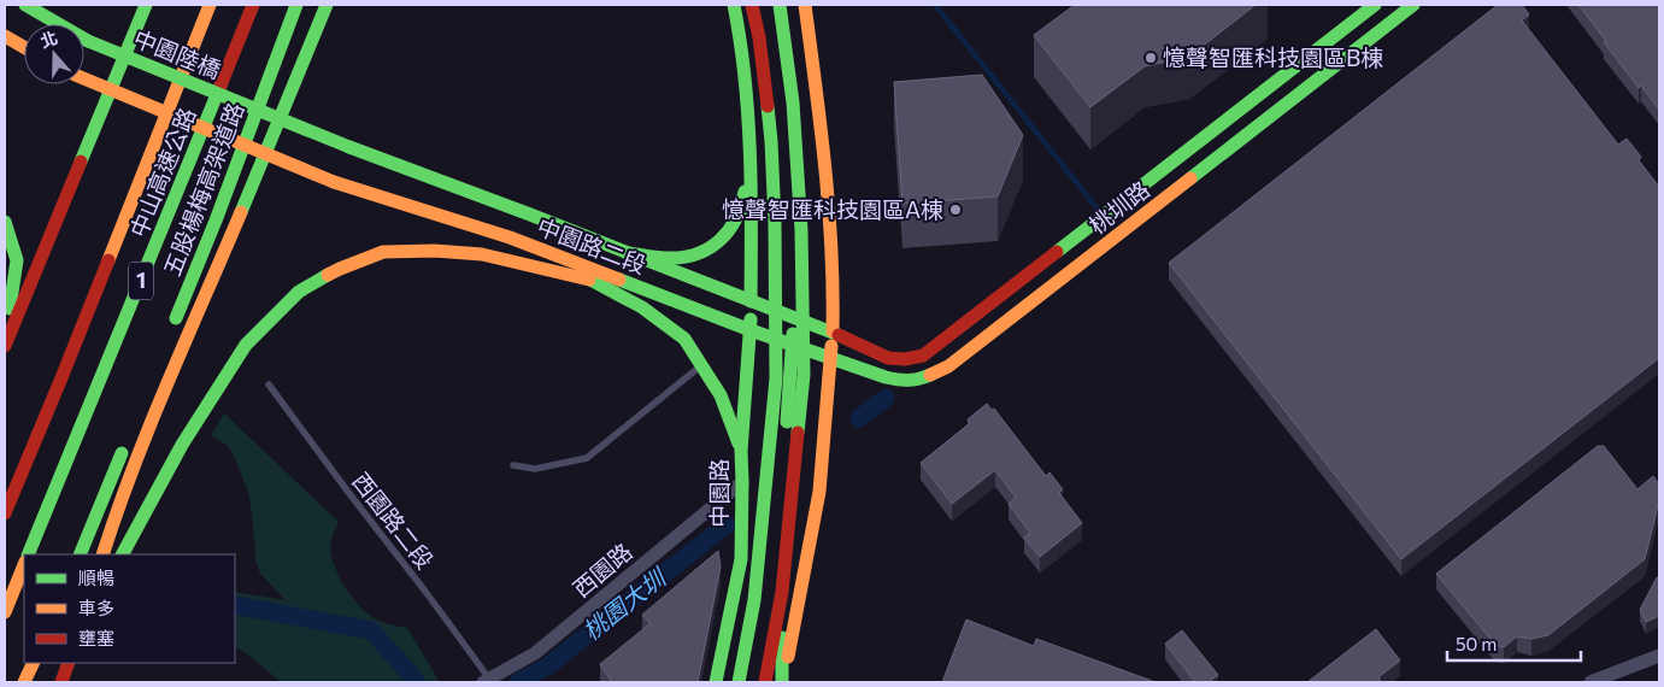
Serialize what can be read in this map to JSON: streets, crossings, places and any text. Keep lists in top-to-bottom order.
{
  "streets": {
    "main road": [
      "中園陸橋",
      "中山高速公路",
      "五股楊梅高架道路",
      "桃圳路",
      "中園路二段",
      "1",
      "中園路"
    ],
    "street": ["西園路"],
    "lane": ["西園路二段"]
  },
  "crossings": [
    ["中園陸橋", "中園路二段"],
    ["桃圳路", "中園路二段"],
    ["中園路二段", "中園路"],
    ["中園路", "西園路"],
    ["西園路二段", "西園路"]
  ],
  "water": ["桃園大圳"],
  "places": ["憶聲智匯科技園區B棟", "憶聲智匯科技園區A棟"],
  "legend": ["順暢", "車多", "壅塞"],
  "scale_bar": "50 m",
  "north": "top"
}
